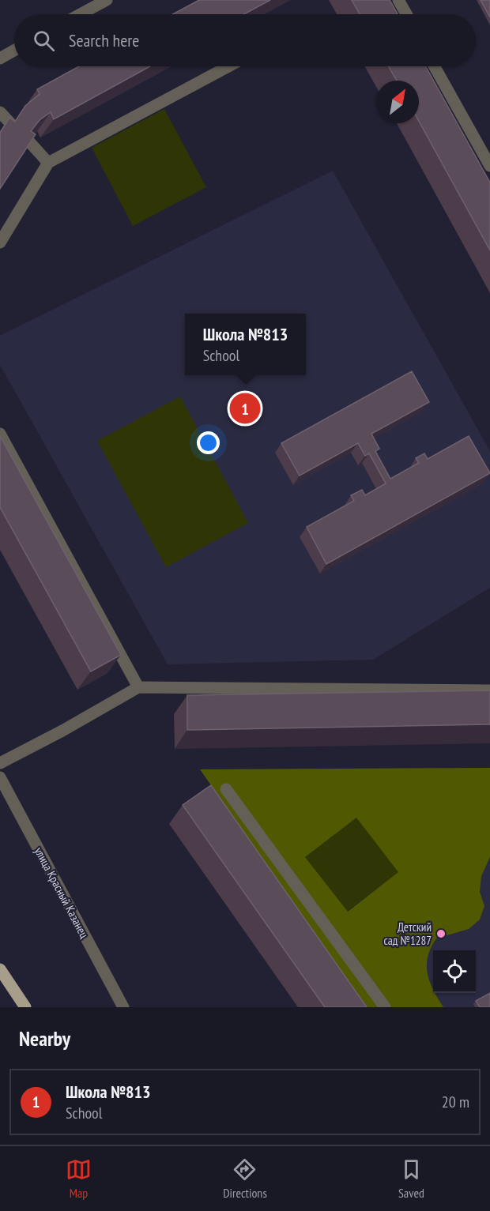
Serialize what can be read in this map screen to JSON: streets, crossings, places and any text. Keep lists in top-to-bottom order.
{
  "streets": {
    "street": ["улица Красный Казанец"]
  },
  "places": ["Детский сад №1287"],
  "north": "top right",
  "page": {
    "search": "Search here",
    "popup": ["Школа №813", "School"],
    "pins": "1",
    "heading": "Nearby",
    "list": [
      {
        "mark": "1",
        "name": "Школа №813",
        "note": "School",
        "value": "20 m"
      }
    ],
    "nav": ["Map", "Directions", "Saved"]
  }
}
